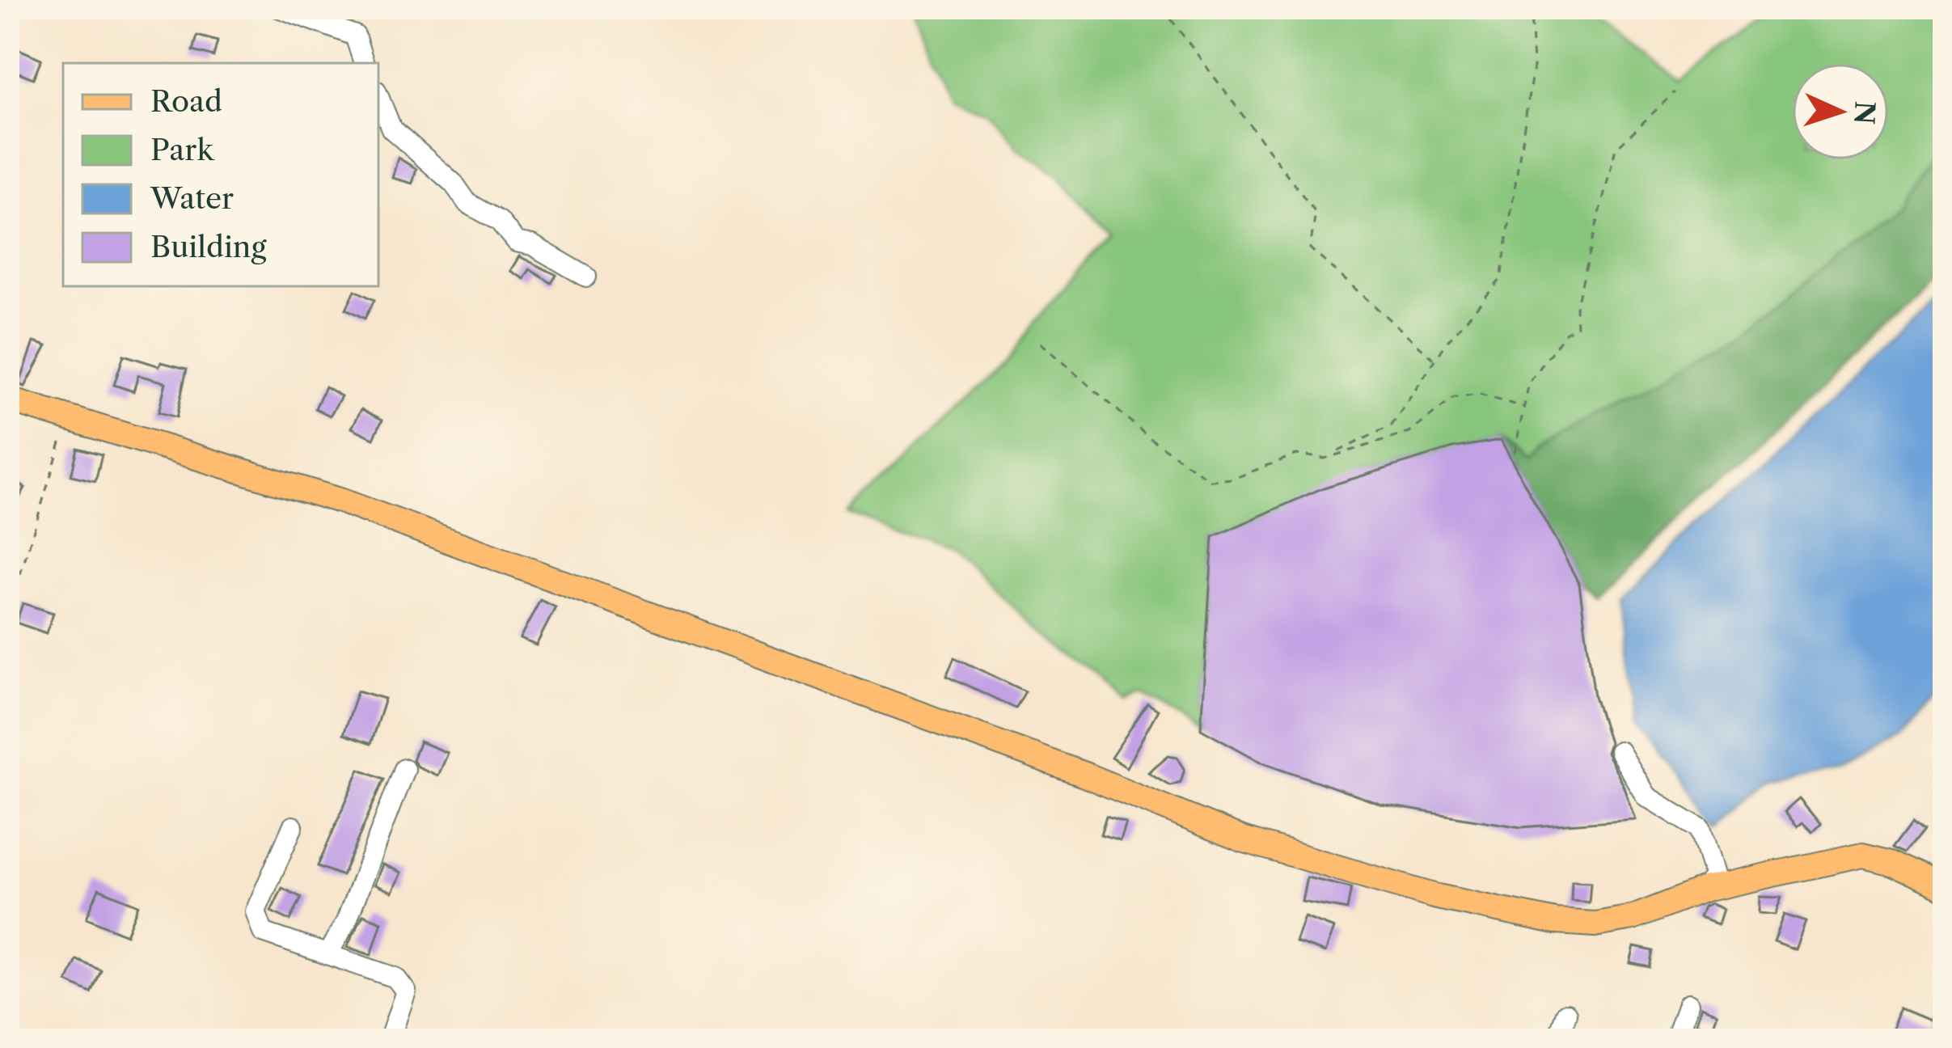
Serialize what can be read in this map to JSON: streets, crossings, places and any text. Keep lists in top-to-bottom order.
{
  "legend": [
    "Road",
    "Park",
    "Water",
    "Building"
  ],
  "north": "right"
}
